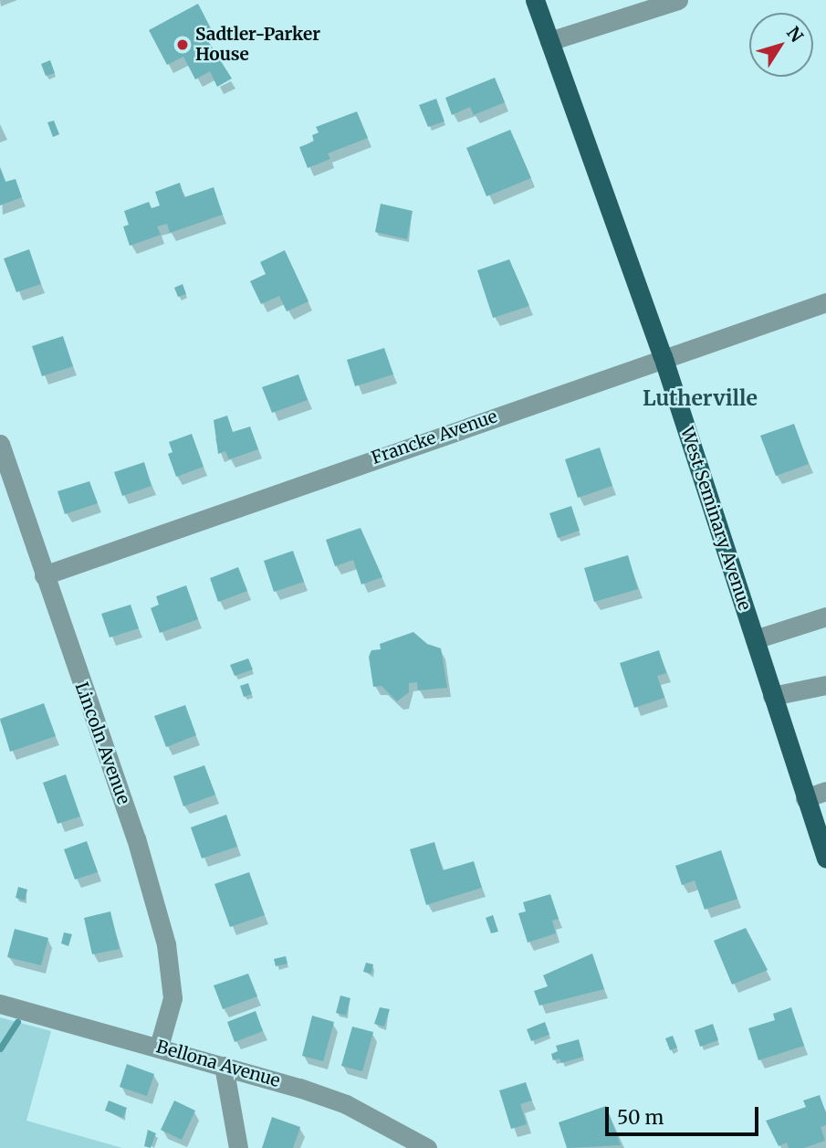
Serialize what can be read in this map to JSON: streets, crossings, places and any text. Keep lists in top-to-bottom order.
{
  "streets": {
    "main road": ["West Seminary Avenue"],
    "street": ["Francke Avenue", "Lincoln Avenue", "Bellona Avenue"]
  },
  "crossings": [
    ["Francke Avenue", "West Seminary Avenue"],
    ["Francke Avenue", "Lincoln Avenue"],
    ["Lincoln Avenue", "Bellona Avenue"]
  ],
  "districts": ["Lutherville"],
  "places": ["Sadtler-Parker House"],
  "scale_bar": "50 m",
  "north": "top right"
}
